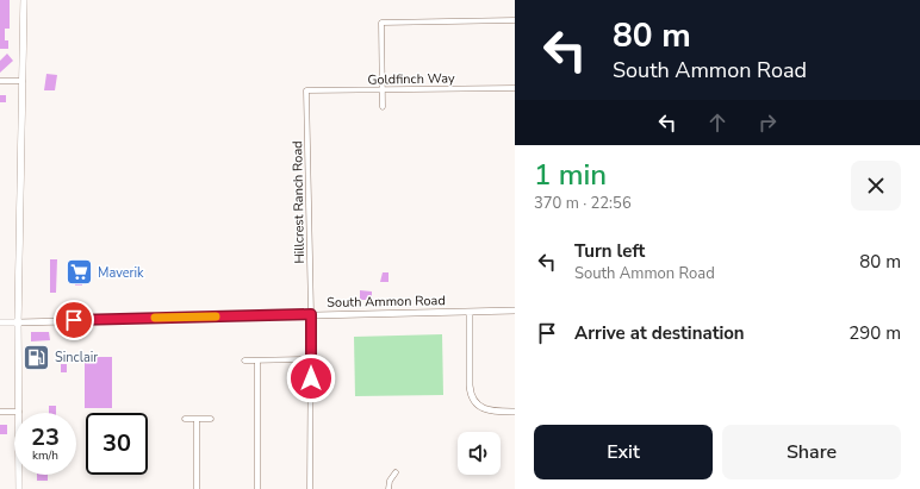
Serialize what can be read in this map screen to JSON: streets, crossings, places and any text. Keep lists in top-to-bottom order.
{
  "streets": {
    "main road": ["South Ammon Road"],
    "street": ["Goldfinch Way", "Hillcrest Ranch Road"]
  },
  "crossings": [
    ["Goldfinch Way", "Hillcrest Ranch Road"],
    ["Hillcrest Ranch Road", "South Ammon Road"]
  ],
  "places": {
    "supermarket": ["Maverik"],
    "fuel station": ["Sinclair"]
  },
  "page": {
    "turn": ["80 m", "South Ammon Road"],
    "heading": ["1 min", "370 m · 22:56"],
    "list": [
      {
        "name": "Turn left",
        "note": "South Ammon Road",
        "value": "80 m"
      },
      {
        "name": "Arrive at destination",
        "value": "290 m"
      }
    ],
    "speed": "23 km/h",
    "limit": "30",
    "buttons": ["Exit", "Share"]
  }
}
